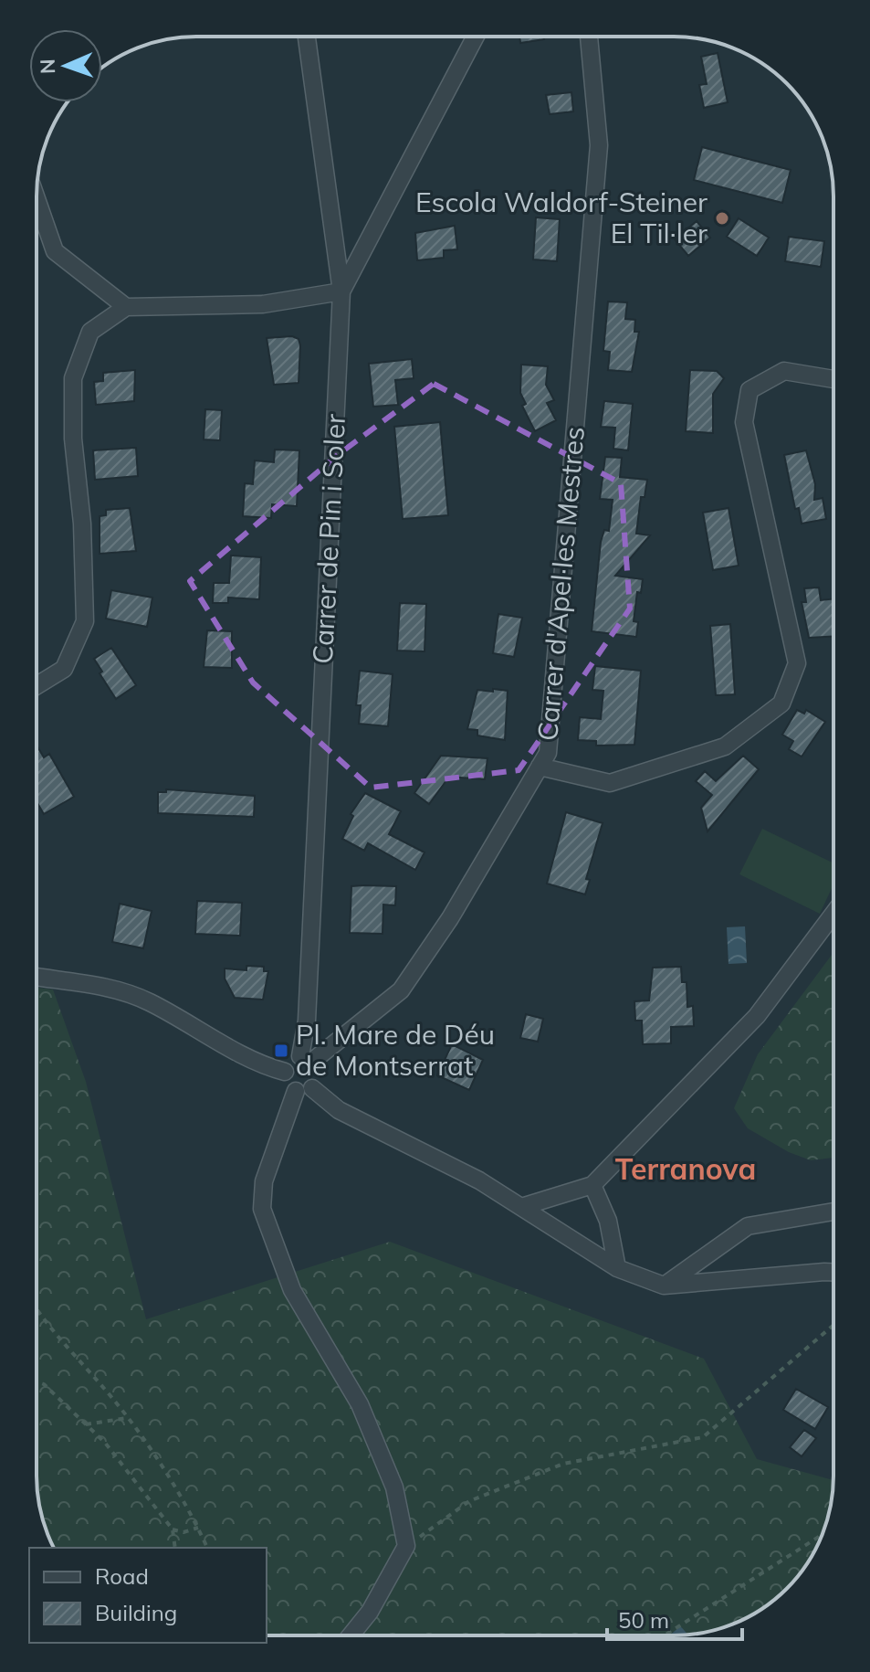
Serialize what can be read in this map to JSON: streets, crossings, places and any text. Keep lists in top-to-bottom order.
{
  "streets": {
    "street": ["Carrer de Pin i Soler", "Carrer d'Apel·les Mestres"]
  },
  "crossings": [
    ["Carrer de Pin i Soler", "Carrer d'Apel·les Mestres"]
  ],
  "districts": ["Terranova"],
  "places": {
    "other": ["Escola Waldorf-Steiner El Til·ler"],
    "transit": ["Pl. Mare de Déu de Montserrat"]
  },
  "legend": ["Road", "Building"],
  "scale_bar": "50 m",
  "north": "left"
}
